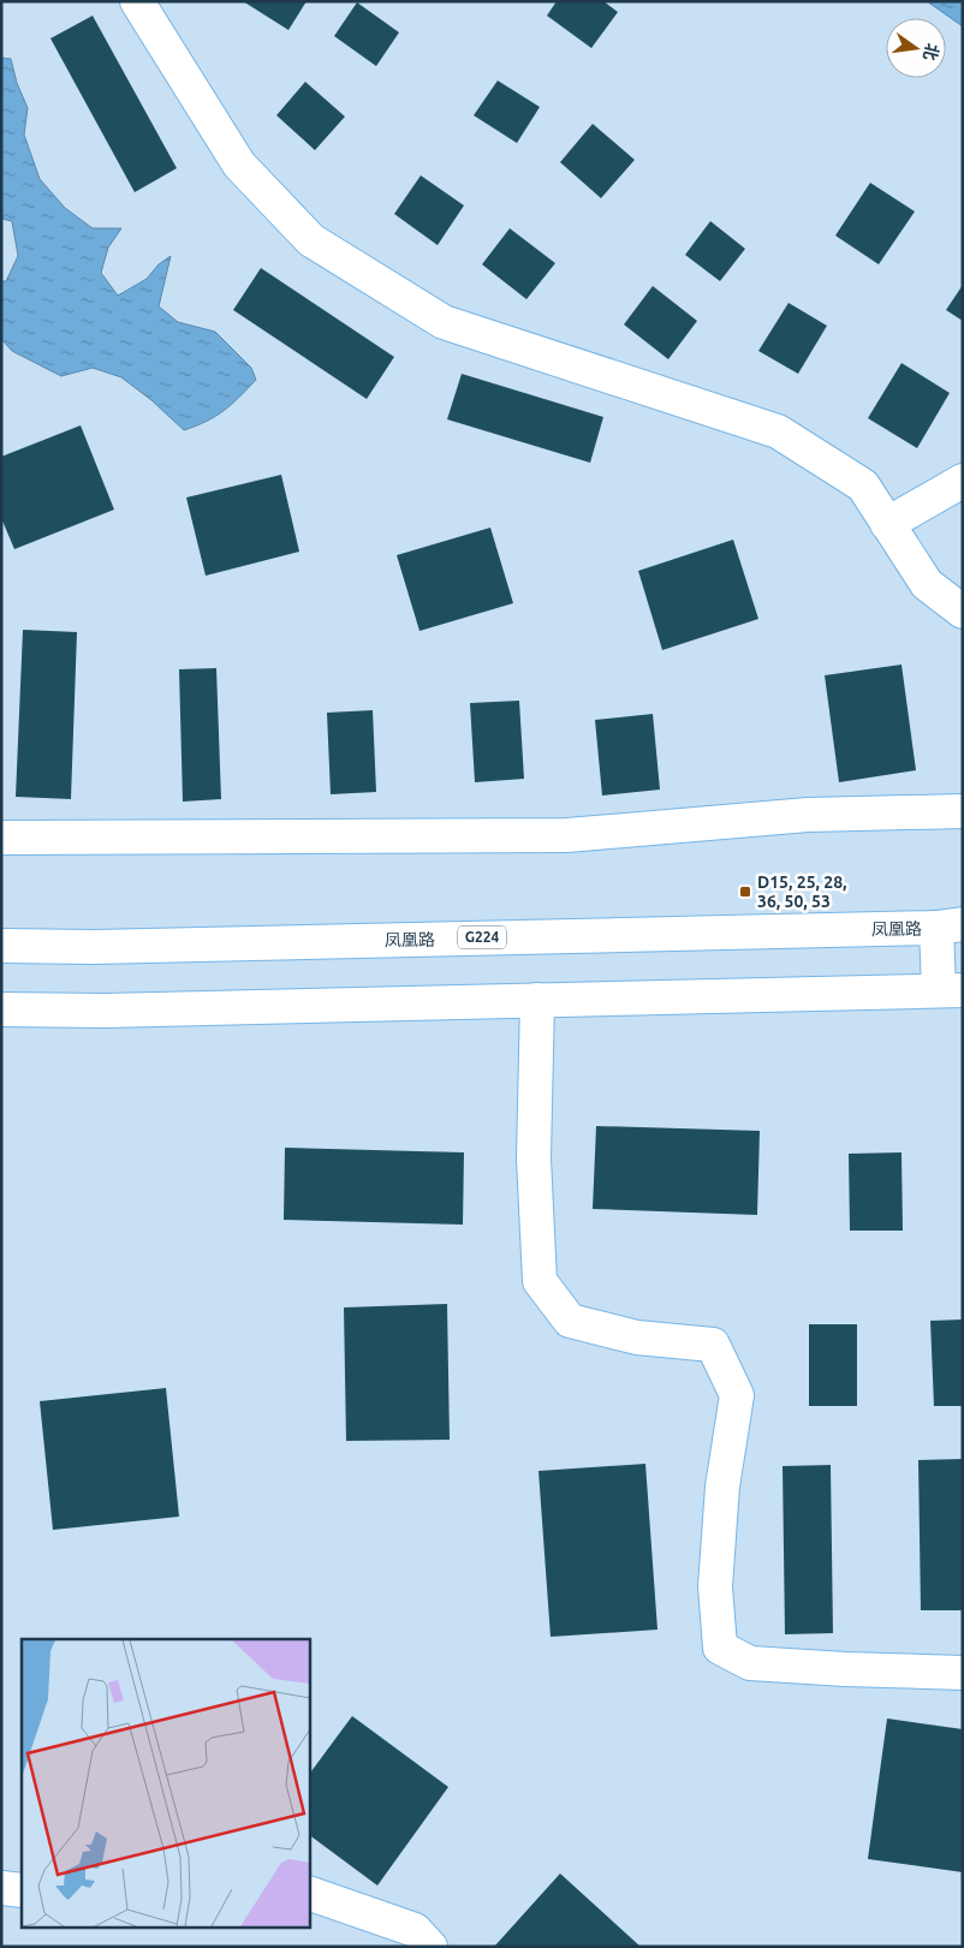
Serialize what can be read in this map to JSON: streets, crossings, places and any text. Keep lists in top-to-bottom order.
{
  "streets": {
    "main road": ["凤凰路", "G224"]
  },
  "places": {
    "transit": ["D15, 25, 28, 36, 50, 53"]
  },
  "north": "right"
}
